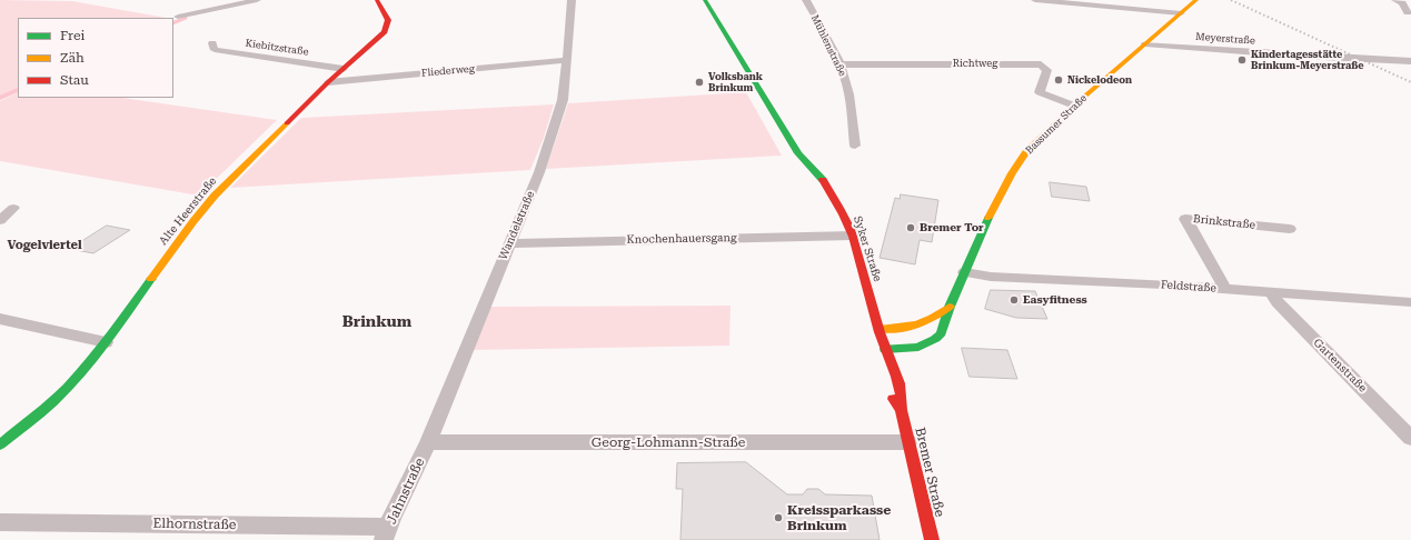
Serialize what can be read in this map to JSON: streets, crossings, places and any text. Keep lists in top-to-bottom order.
{
  "streets": {
    "street": [
      "Meyerstraße",
      "Mühlenstraße",
      "Kiebitzstraße",
      "Richtweg",
      "Fliederweg",
      "Bassumer Straße",
      "Alte Heerstraße",
      "Brinkstraße",
      "Wandelstraße",
      "Knochenhauersgang",
      "Syker Straße",
      "Feldstraße",
      "Gartenstraße",
      "Georg-Lohmann-Straße",
      "Bremer Straße",
      "Jahnstraße",
      "Elhornstraße"
    ]
  },
  "crossings": [
    ["Meyerstraße", "Bassumer Straße"],
    ["Mühlenstraße", "Richtweg"],
    ["Kiebitzstraße", "Alte Heerstraße"],
    ["Richtweg", "Bassumer Straße"],
    ["Fliederweg", "Alte Heerstraße"],
    ["Fliederweg", "Wandelstraße"],
    ["Bassumer Straße", "Syker Straße"],
    ["Bassumer Straße", "Feldstraße"],
    ["Bassumer Straße", "Bremer Straße"],
    ["Brinkstraße", "Feldstraße"],
    ["Wandelstraße", "Knochenhauersgang"],
    ["Wandelstraße", "Georg-Lohmann-Straße"],
    ["Wandelstraße", "Jahnstraße"],
    ["Knochenhauersgang", "Syker Straße"],
    ["Syker Straße", "Bremer Straße"],
    ["Feldstraße", "Gartenstraße"],
    ["Georg-Lohmann-Straße", "Bremer Straße"],
    ["Georg-Lohmann-Straße", "Jahnstraße"],
    ["Jahnstraße", "Elhornstraße"]
  ],
  "districts": ["Vogelviertel", "Brinkum"],
  "places": [
    "Kindertagesstätte Brinkum-Meyerstraße",
    "Nickelodeon",
    "Volksbank Brinkum",
    "Bremer Tor",
    "Easyfitness",
    "Kreissparkasse Brinkum"
  ],
  "legend": ["Frei", "Zäh", "Stau"]
}
